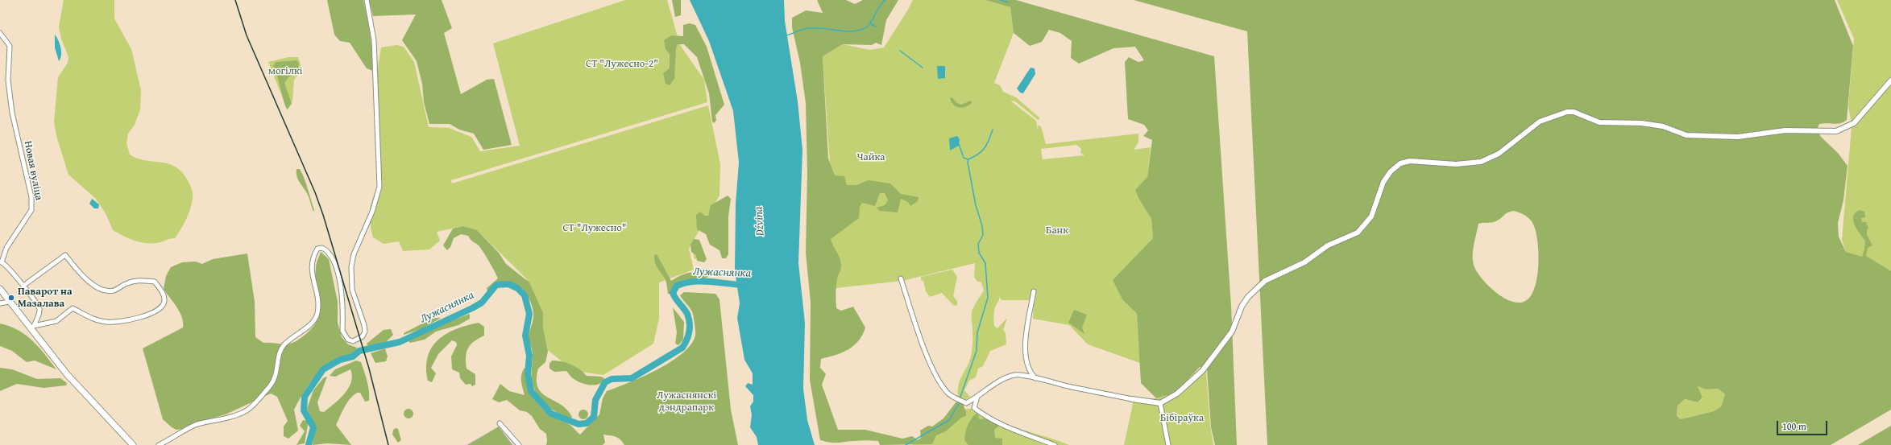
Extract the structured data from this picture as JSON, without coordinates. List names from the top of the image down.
{
  "streets": {
    "street": ["Новая вуліца"]
  },
  "water": ["Dźvina", "Лужаснянка"],
  "parks": [
    "СТ \"Лужесно-2\"",
    "могілкі",
    "Чайка",
    "СТ \"Лужесно\"",
    "Банк",
    "Лужаснянскі дэндрапарк",
    "Бібіраўка"
  ],
  "places": ["Паварот на Мазалава"],
  "scale_bar": "100 m"
}
